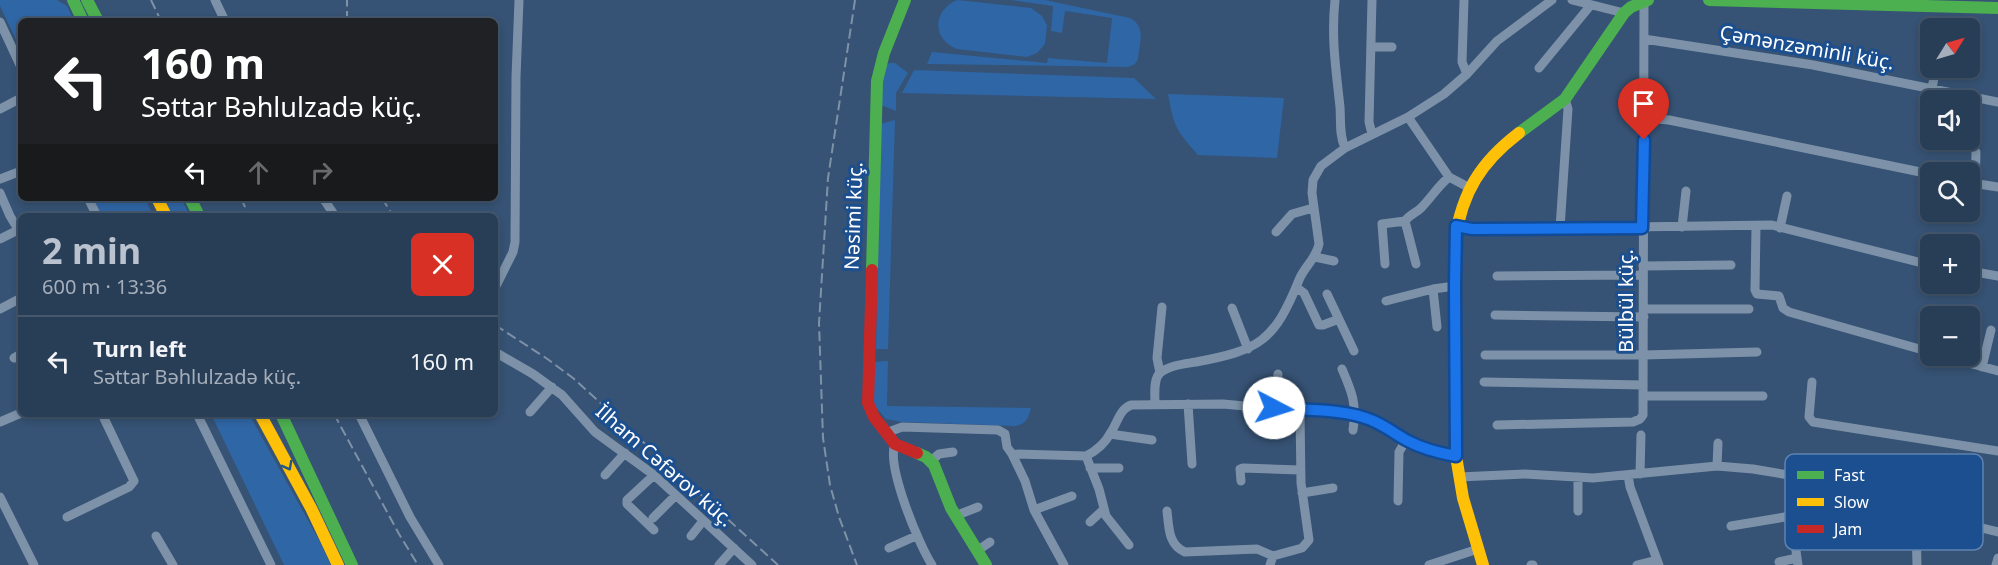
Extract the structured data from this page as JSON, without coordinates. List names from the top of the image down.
{
  "streets": {
    "main road": ["Nəsimi küç."],
    "street": ["Çəmənzəminli küç.", "Bülbül küç.", "İlham Cəfərov küç."]
  },
  "crossings": [
    ["Çəmənzəminli küç.", "Bülbül küç."]
  ],
  "legend": ["Fast", "Slow", "Jam"],
  "north": "top right",
  "page": {
    "map_buttons": ["+", "−"],
    "turn": ["160 m", "Səttar Bəhlulzadə küç."],
    "heading": ["2 min", "600 m · 13:36"],
    "list": [
      {
        "name": "Turn left",
        "note": "Səttar Bəhlulzadə küç.",
        "value": "160 m"
      }
    ]
  }
}
